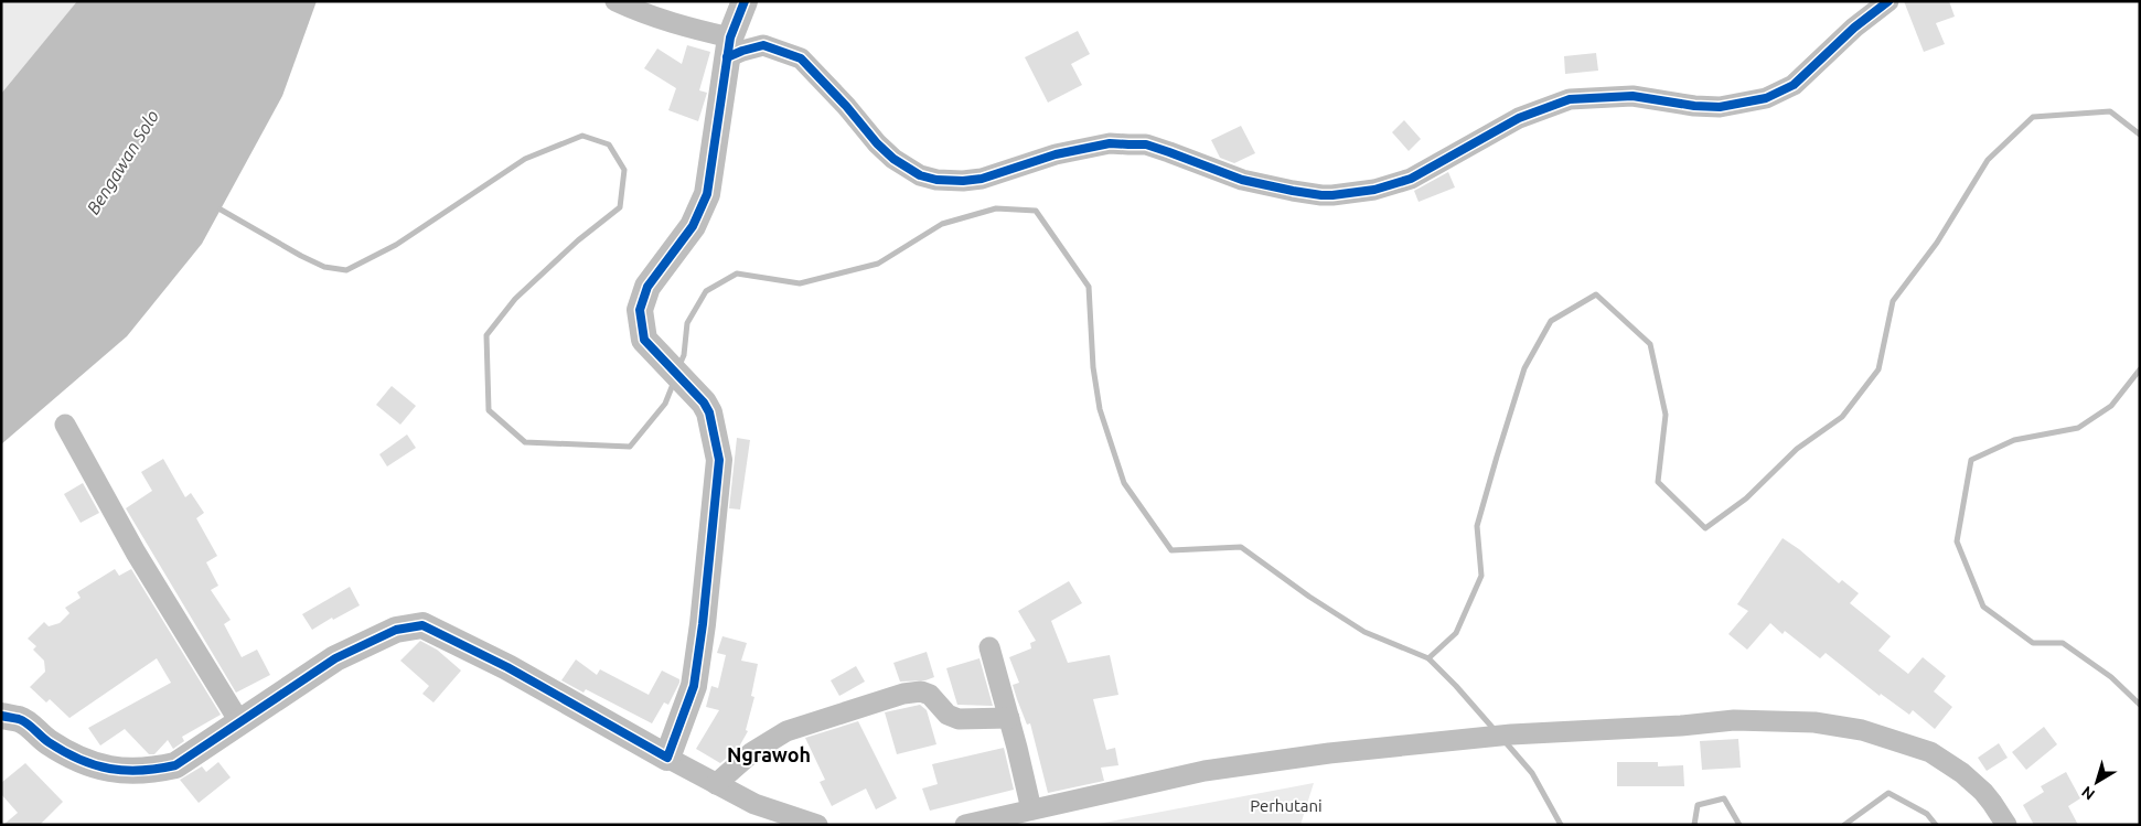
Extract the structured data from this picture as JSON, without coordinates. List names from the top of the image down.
{
  "districts": ["Ngrawoh"],
  "water": ["Bengawan Solo"],
  "parks": ["Perhutani"],
  "north": "bottom left"
}
